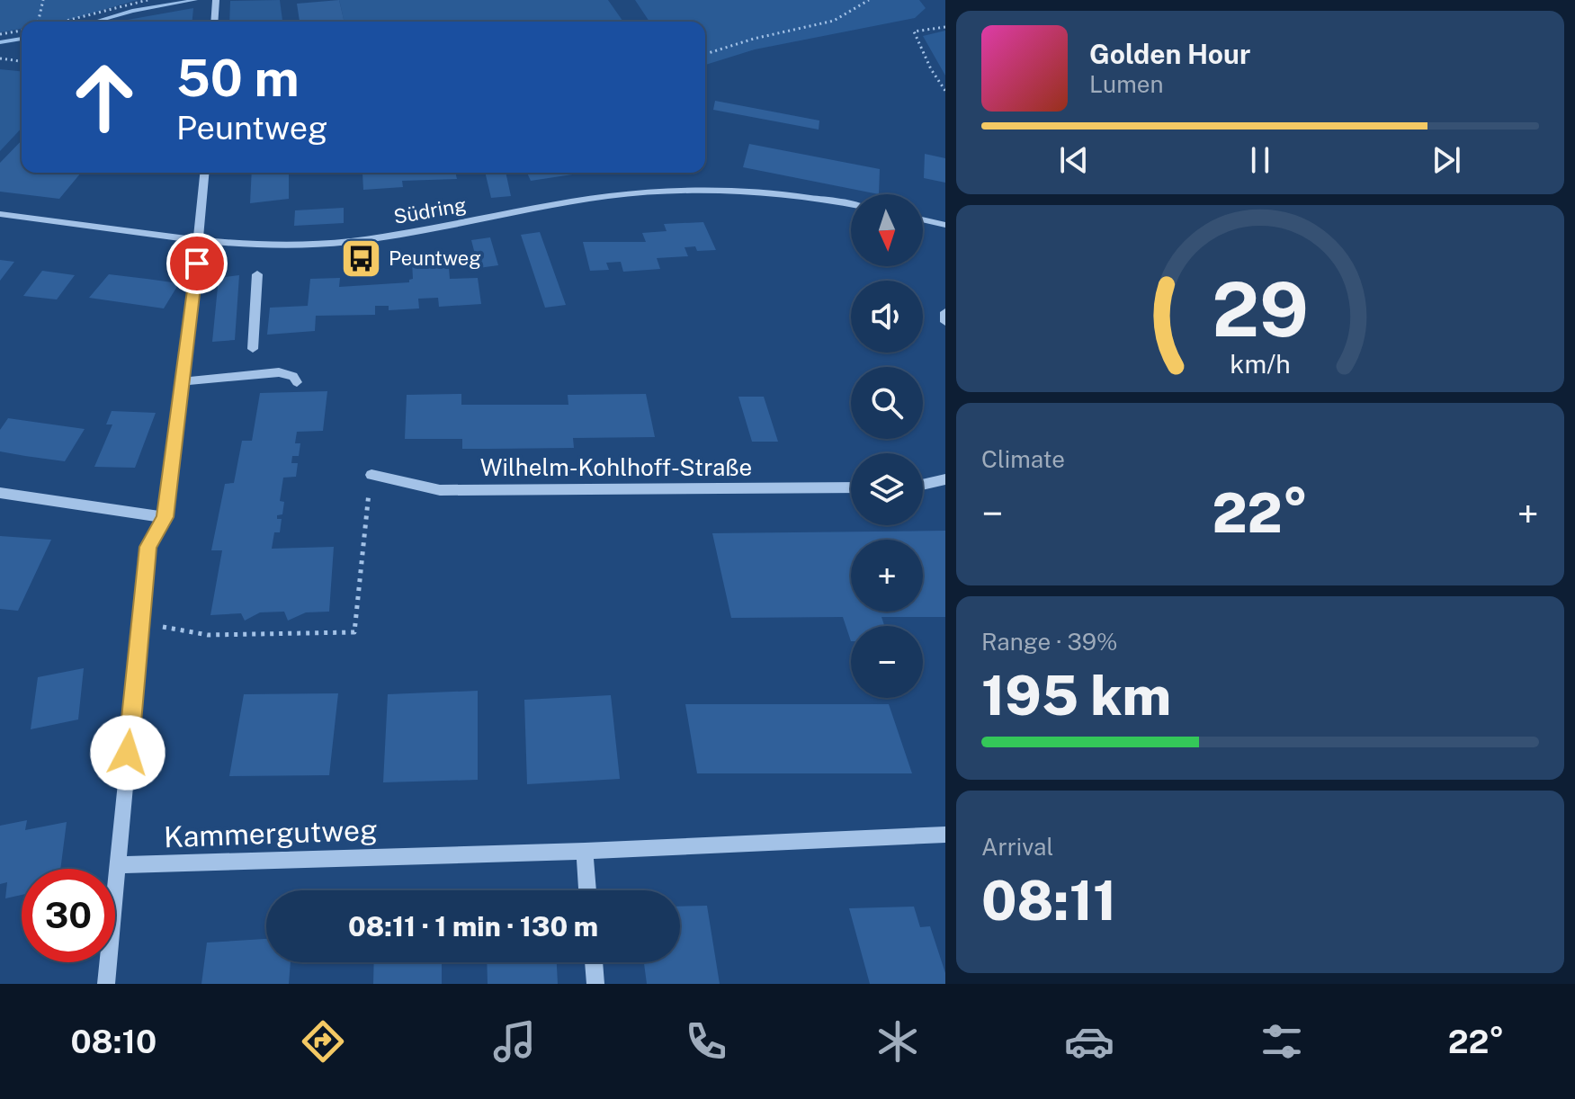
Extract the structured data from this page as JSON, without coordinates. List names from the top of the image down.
{
  "streets": {
    "street": ["Südring", "Wilhelm-Kohlhoff-Straße", "Kammergutweg"]
  },
  "places": {
    "bus stop": ["Peuntweg"]
  },
  "north": "bottom",
  "page": {
    "turn": ["50 m", "Peuntweg"],
    "song": ["Golden Hour", "Lumen"],
    "map_buttons": ["+", "−"],
    "tile": [
      "Climate",
      ["Range · 39%", "195 km"],
      ["Arrival", "08:11"]
    ],
    "heat": ["−", "22°", "+"],
    "limit": "30",
    "trip": "08:11 · 1 min · 130 m",
    "tabs": ["08:10", "22°"],
    "gauge": ["29", "km/h"]
  }
}
